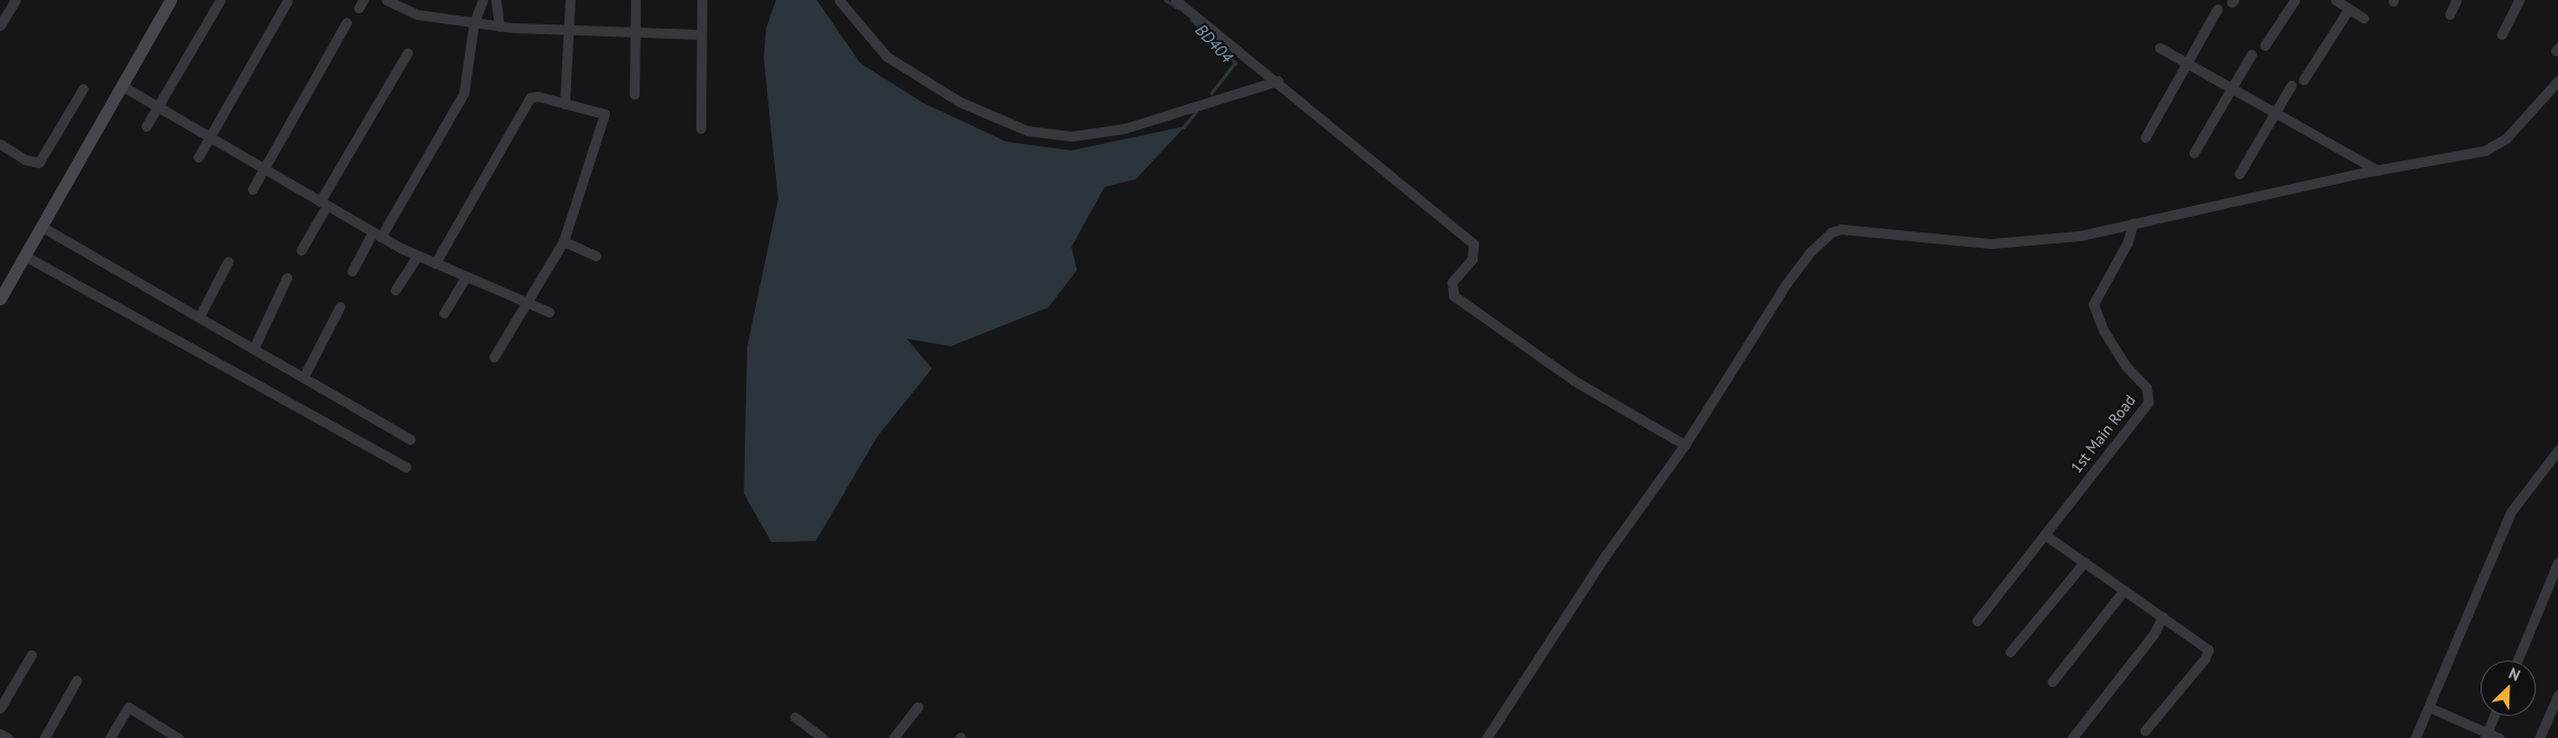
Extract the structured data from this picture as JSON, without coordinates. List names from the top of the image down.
{
  "streets": {
    "street": ["1st Main Road"]
  },
  "water": ["BD404"],
  "north": "top right"
}
